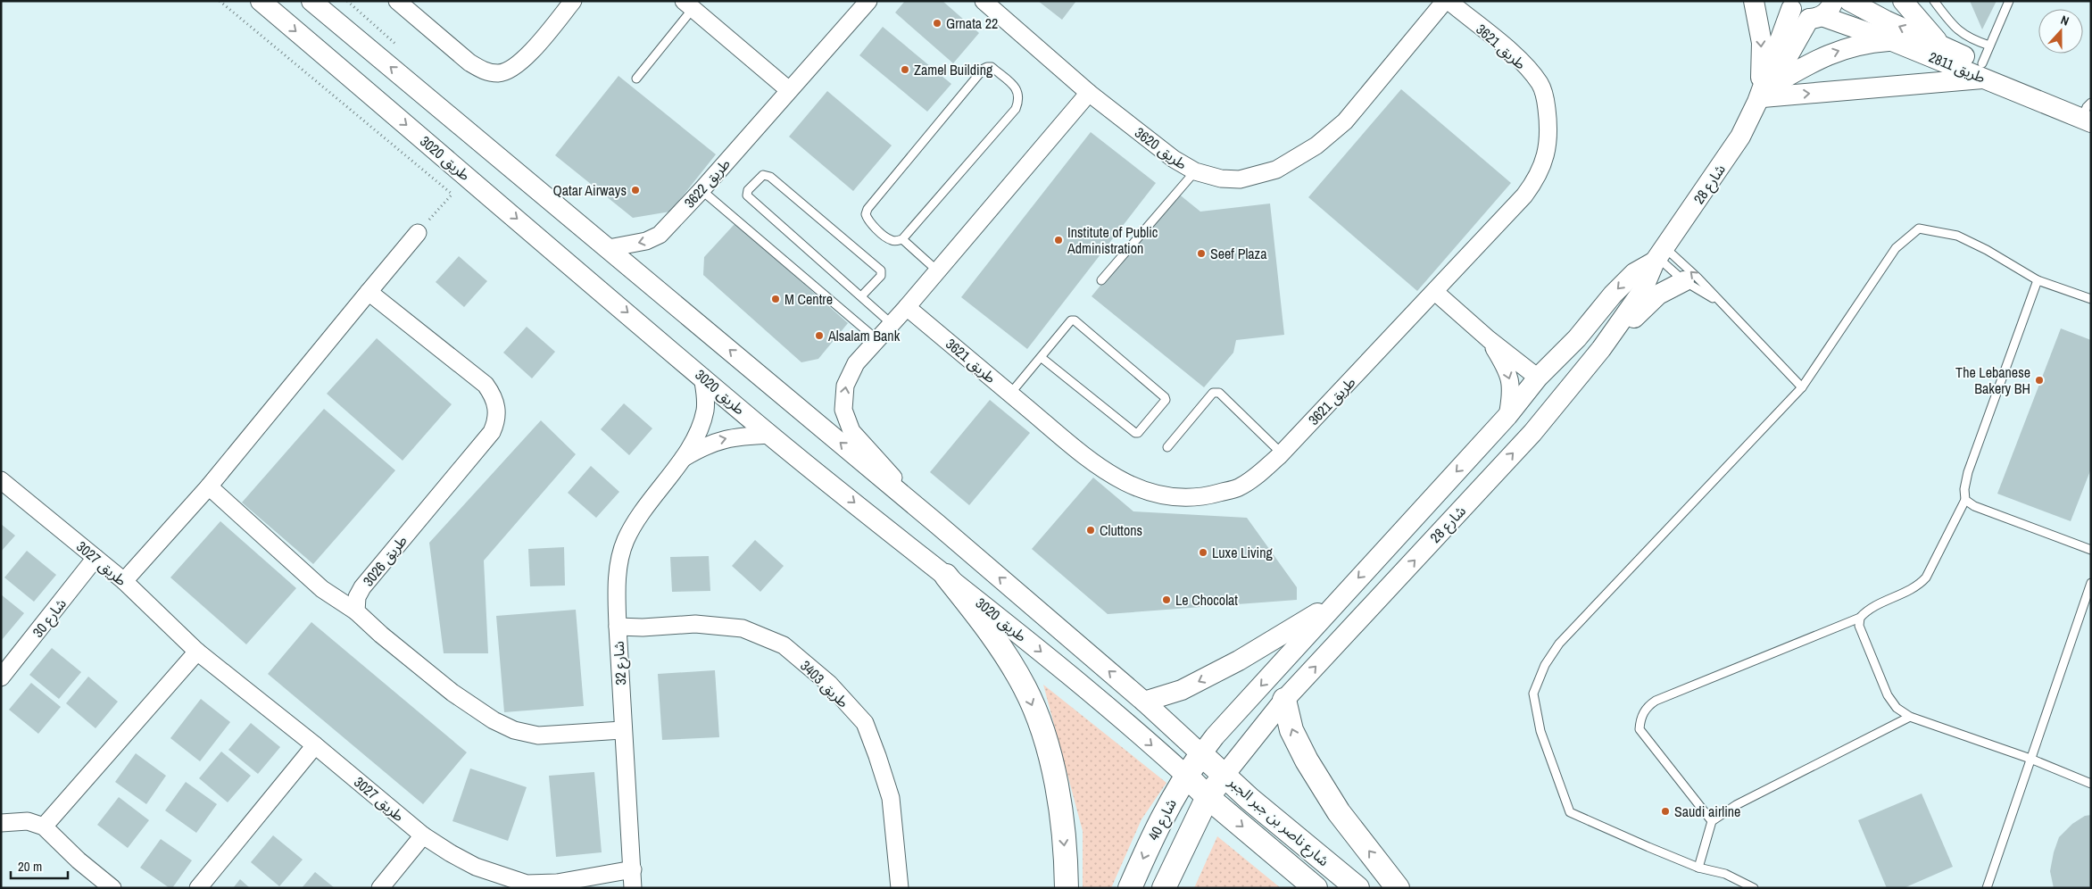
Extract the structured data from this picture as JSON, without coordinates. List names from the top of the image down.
{
  "streets": {
    "main road": ["شارع 40", "شارع ناصر بن جبر الجبر"],
    "street": [
      "طريق 3621",
      "طريق 2811",
      "طريق 3620",
      "طريق 3020",
      "طريق 3622",
      "شارع 28",
      "طريق 3026",
      "طريق 3027",
      "شارع 30",
      "شارع 32",
      "طريق 3403"
    ]
  },
  "crossings": [
    ["طريق 2811", "شارع 28"],
    ["طريق 3020", "طريق 3622"],
    ["طريق 3020", "شارع 28"],
    ["طريق 3020", "شارع 40"],
    ["طريق 3020", "شارع ناصر بن جبر الجبر"],
    ["شارع 28", "شارع 40"],
    ["شارع 28", "شارع ناصر بن جبر الجبر"],
    ["طريق 3027", "شارع 30"],
    ["طريق 3027", "شارع 32"],
    ["شارع 32", "طريق 3403"],
    ["شارع 40", "شارع ناصر بن جبر الجبر"]
  ],
  "places": [
    "Grnata 22",
    "Zamel Building",
    "Qatar Airways",
    "Institute of Public Administration",
    "Seef Plaza",
    "M Centre",
    "Alsalam Bank",
    "The Lebanese Bakery BH",
    "Cluttons",
    "Luxe Living",
    "Le Chocolat",
    "Saudi airline"
  ],
  "scale_bar": "20 m",
  "north": "top"
}
